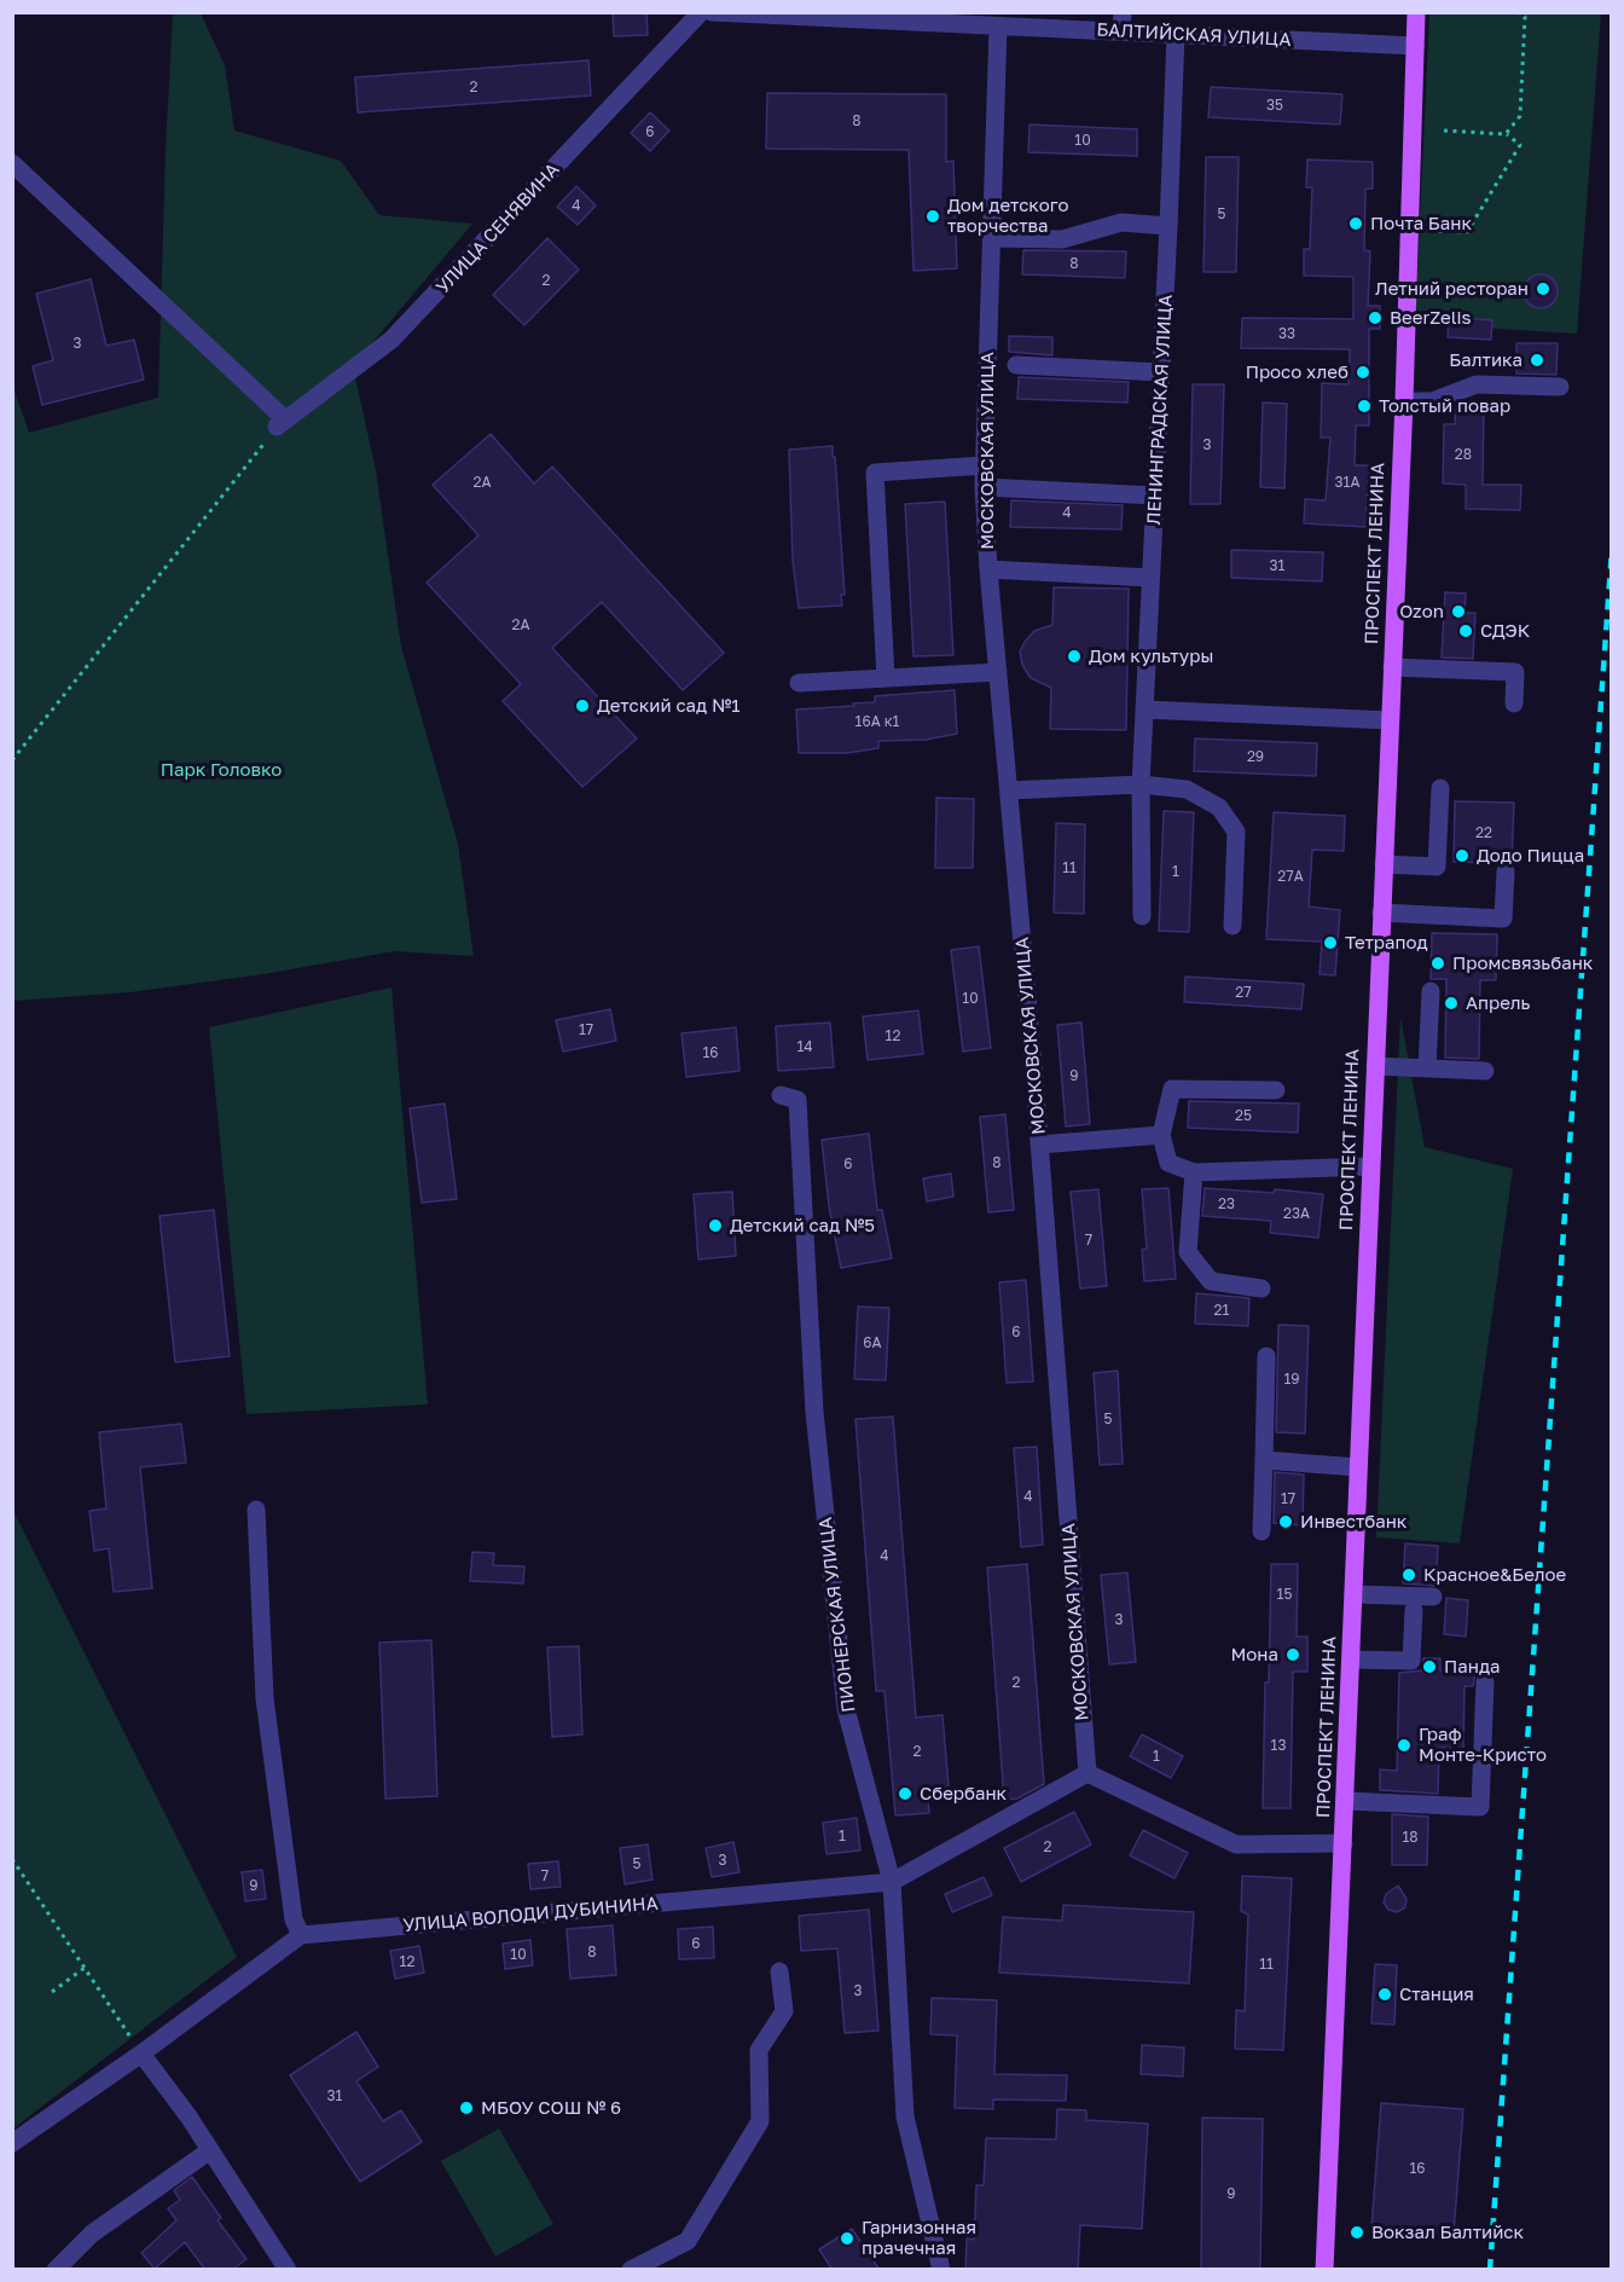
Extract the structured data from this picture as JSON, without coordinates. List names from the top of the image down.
{
  "streets": {
    "main road": ["ПРОСПЕКТ ЛЕНИНА"],
    "street": [
      "БАЛТИЙСКАЯ УЛИЦА",
      "УЛИЦА СЕНЯВИНА",
      "ЛЕНИНГРАДСКАЯ УЛИЦА",
      "МОСКОВСКАЯ УЛИЦА",
      "ПИОНЕРСКАЯ УЛИЦА",
      "УЛИЦА ВОЛОДИ ДУБИНИНА"
    ]
  },
  "crossings": [
    ["БАЛТИЙСКАЯ УЛИЦА", "ЛЕНИНГРАДСКАЯ УЛИЦА"],
    ["БАЛТИЙСКАЯ УЛИЦА", "МОСКОВСКАЯ УЛИЦА"],
    ["БАЛТИЙСКАЯ УЛИЦА", "ПРОСПЕКТ ЛЕНИНА"],
    ["МОСКОВСКАЯ УЛИЦА", "УЛИЦА ВОЛОДИ ДУБИНИНА"],
    ["ПИОНЕРСКАЯ УЛИЦА", "УЛИЦА ВОЛОДИ ДУБИНИНА"]
  ],
  "parks": ["Парк Головко"],
  "places": [
    "Дом детского творчества",
    "Почта Банк",
    "Летний ресторан",
    "BeerZelis",
    "Балтика",
    "Просо хлеб",
    "Толстый повар",
    "Ozon",
    "СДЭК",
    "Дом культуры",
    "Детский сад №1",
    "Додо Пицца",
    "Тетрапод",
    "Промсвязьбанк",
    "Апрель",
    "Детский сад №5",
    "Инвестбанк",
    "Красное&Белое",
    "Мона",
    "Панда",
    "Граф Монте-Кристо",
    "Сбербанк",
    "Станция",
    "МБОУ СОШ № 6",
    "Вокзал Балтийск",
    "Гарнизонная прачечная"
  ],
  "house_numbers": [
    "2",
    "35",
    "8",
    "6",
    "10",
    "4",
    "5",
    "8",
    "2",
    "33",
    "3",
    "3",
    "28",
    "2А",
    "31А",
    "4",
    "31",
    "2А",
    "16А к1",
    "29",
    "22",
    "11",
    "1",
    "27А",
    "27",
    "10",
    "17",
    "12",
    "14",
    "16",
    "9",
    "25",
    "8",
    "6",
    "23",
    "23А",
    "7",
    "21",
    "6",
    "6А",
    "19",
    "5",
    "4",
    "17",
    "4",
    "15",
    "3",
    "2",
    "13",
    "2",
    "1",
    "1",
    "18",
    "2",
    "3",
    "5",
    "7",
    "9",
    "6",
    "8",
    "10",
    "12",
    "11",
    "3",
    "31",
    "16",
    "9"
  ]
}
